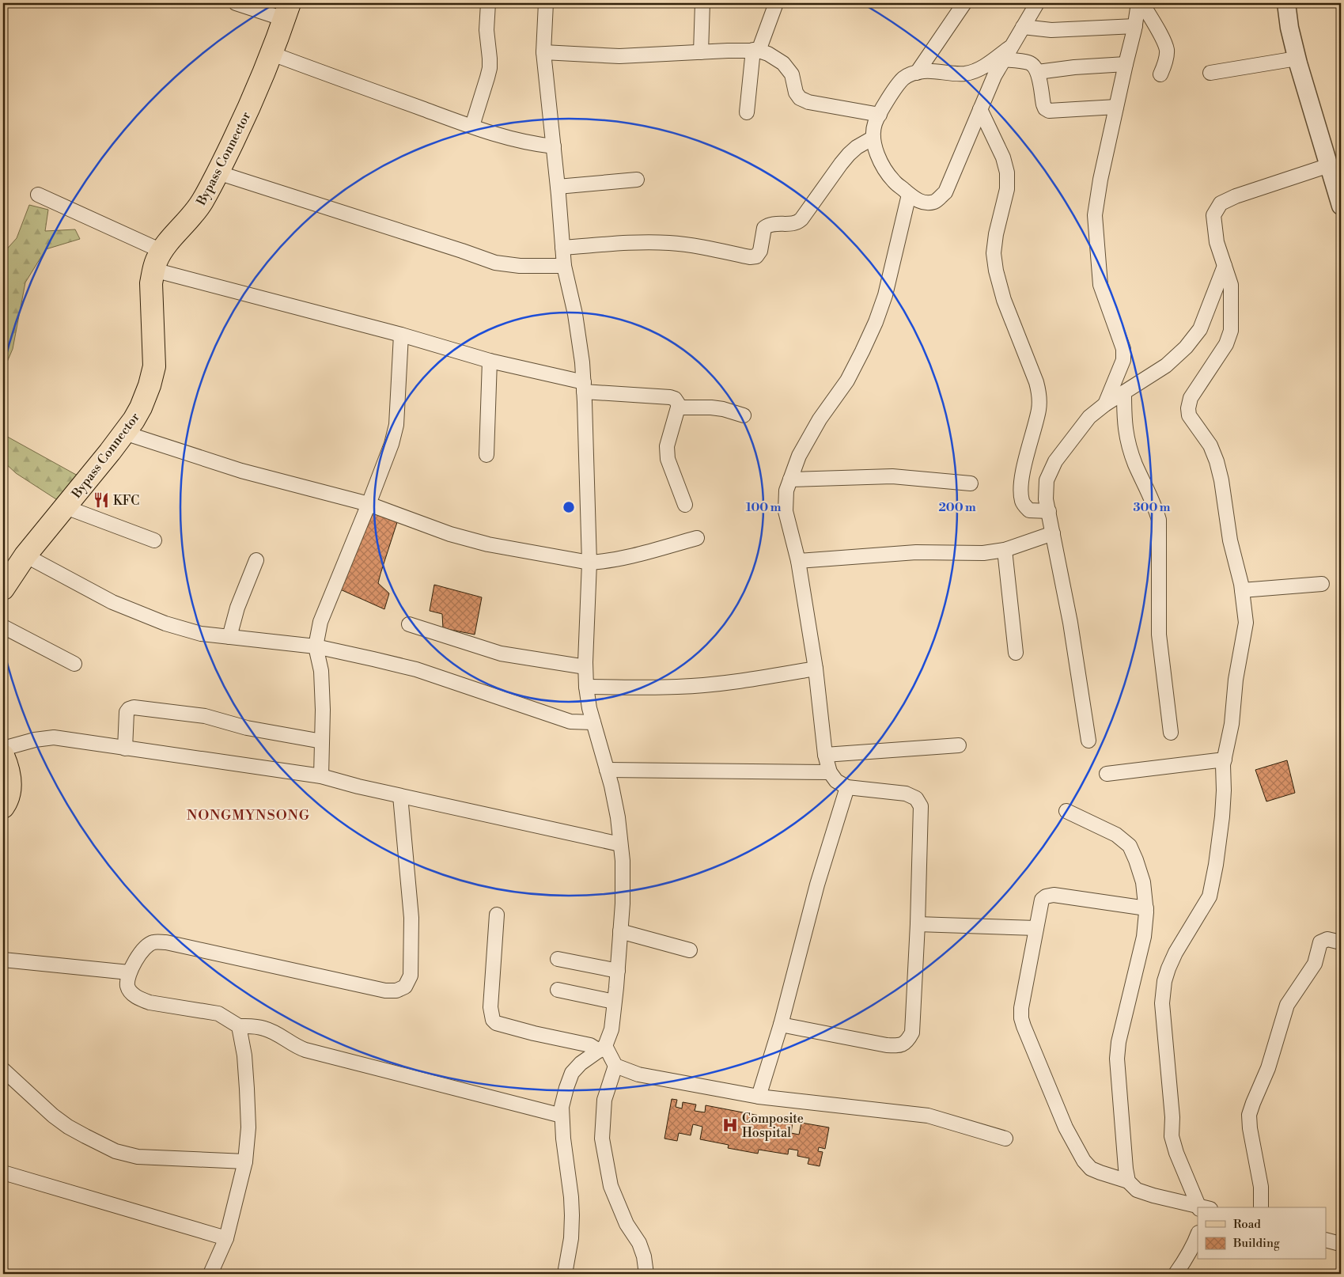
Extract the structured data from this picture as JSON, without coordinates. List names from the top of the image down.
{
  "streets": {
    "main road": ["Bypass Connector"]
  },
  "districts": ["NONGMYNSONG"],
  "places": {
    "restaurant": ["KFC"],
    "hospital": ["Composite Hospital"]
  },
  "legend": ["Road", "Building"],
  "rings": ["100 m", "200 m", "300 m"]
}
